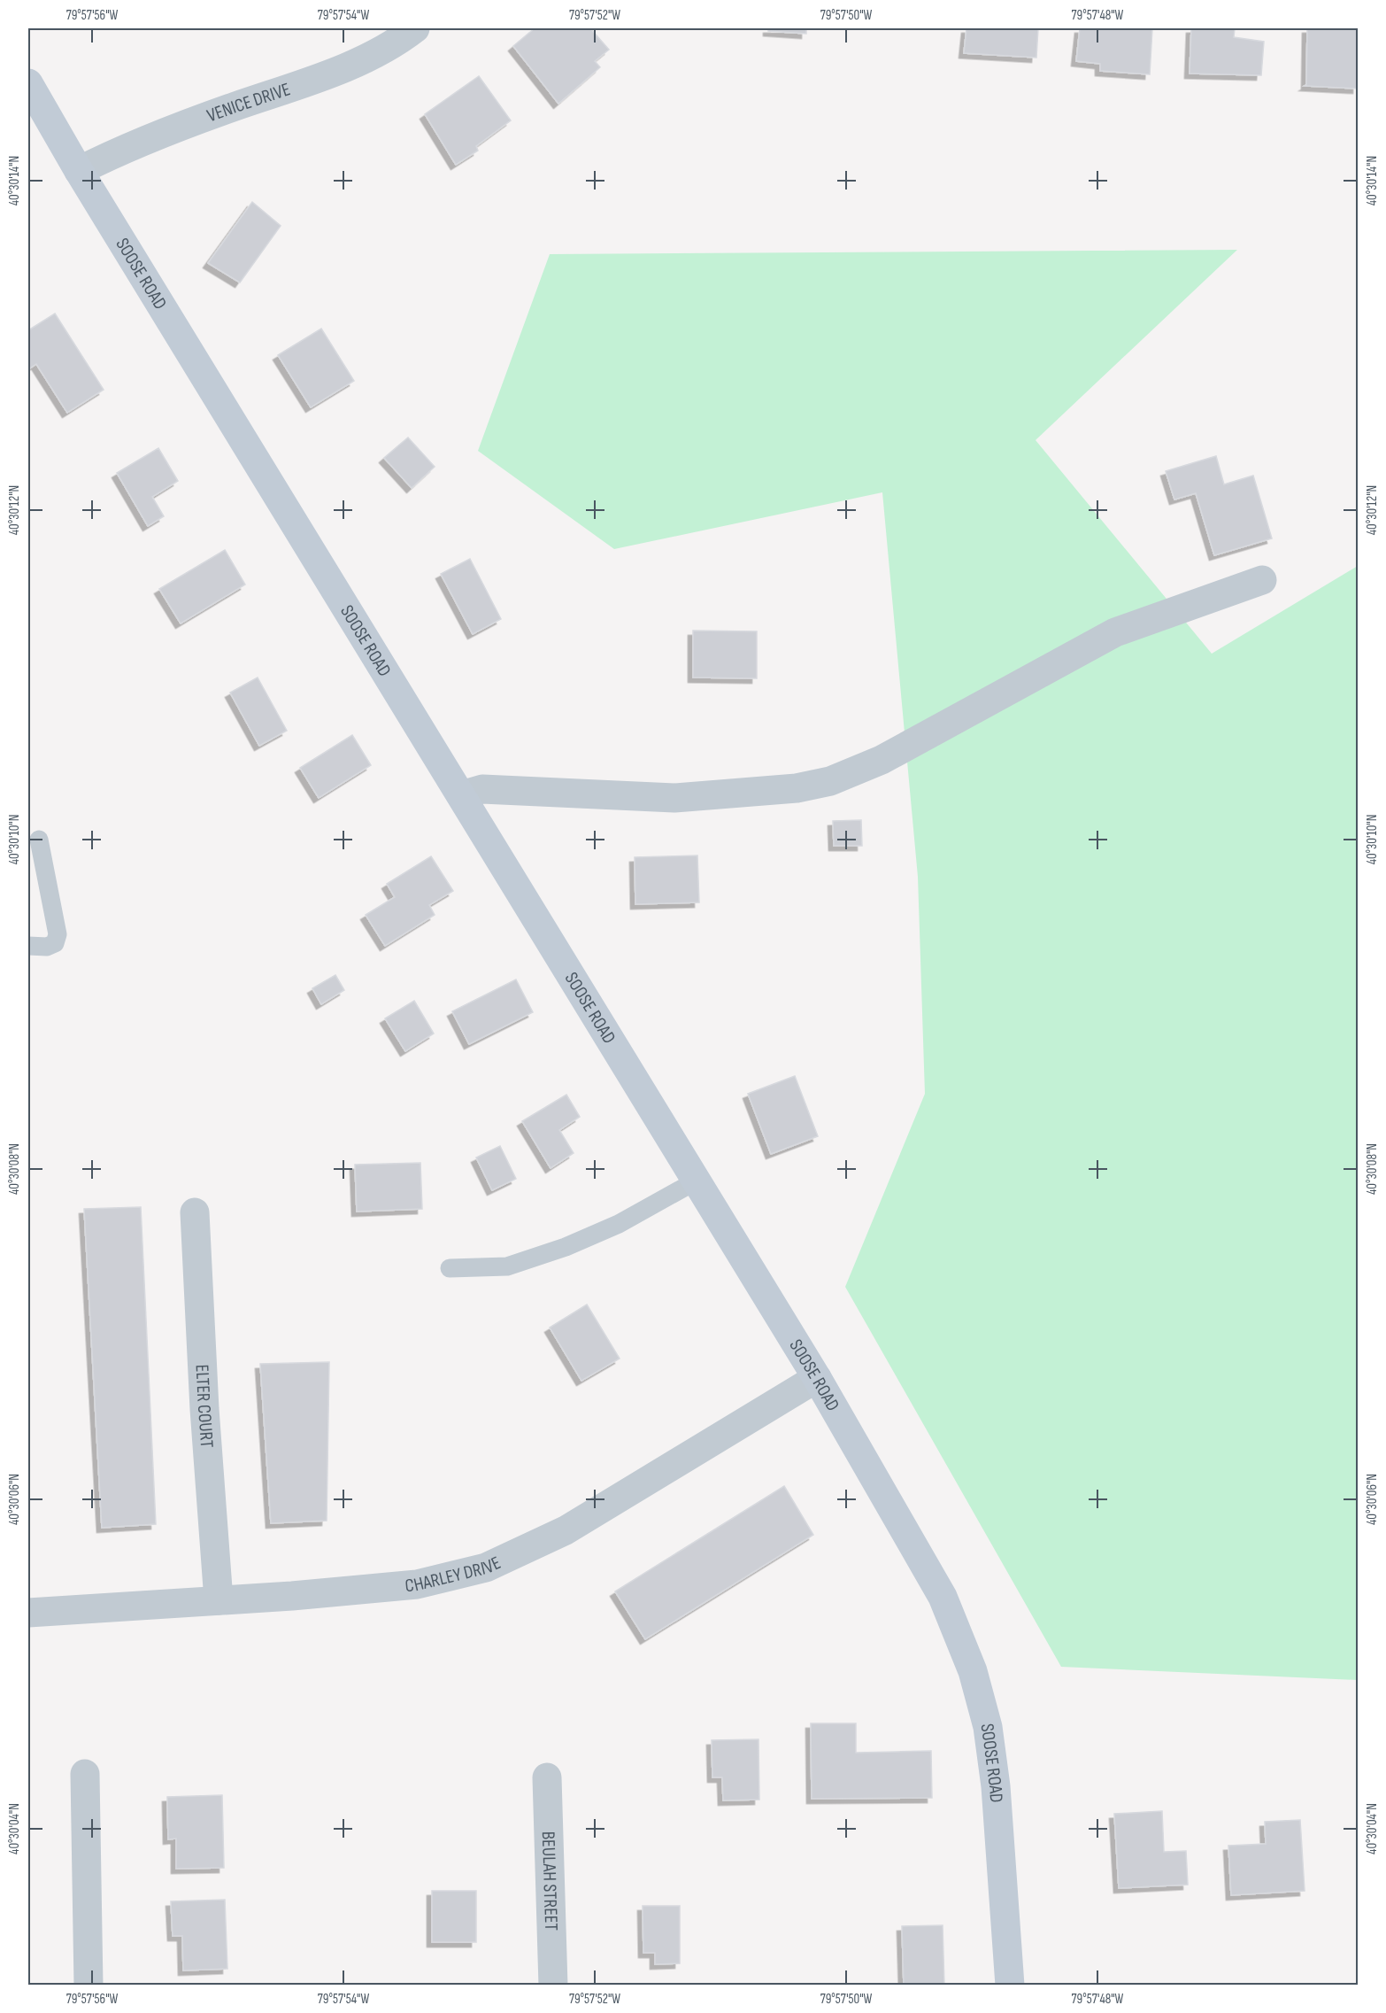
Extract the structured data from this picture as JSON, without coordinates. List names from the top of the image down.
{
  "streets": {
    "street": [
      "VENICE DRIVE",
      "SOOSE ROAD",
      "ELTER COURT",
      "CHARLEY DRIVE",
      "BEULAH STREET"
    ]
  },
  "crossings": [
    ["VENICE DRIVE", "SOOSE ROAD"],
    ["SOOSE ROAD", "CHARLEY DRIVE"],
    ["ELTER COURT", "CHARLEY DRIVE"]
  ],
  "coordinates": [
    "79°57'56\"W",
    "79°57'54\"W",
    "79°57'52\"W",
    "79°57'50\"W",
    "79°57'48\"W",
    "40°30'14\"N",
    "40°30'12\"N",
    "40°30'10\"N",
    "40°30'08\"N",
    "40°30'06\"N",
    "40°30'04\"N"
  ]
}
